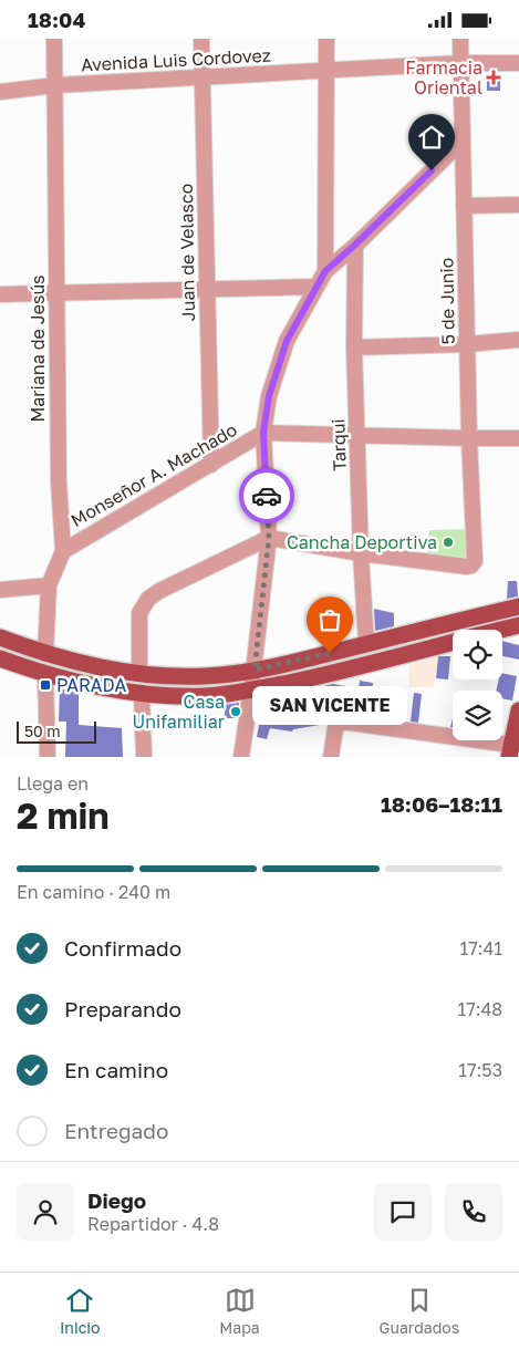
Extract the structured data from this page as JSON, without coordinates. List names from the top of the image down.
{
  "streets": {
    "street": [
      "Avenida Luis Cordovez",
      "Juan de Velasco",
      "5 de Junio",
      "Mariana de Jesús",
      "Tarqui",
      "Monseñor A. Machado"
    ]
  },
  "crossings": [
    ["Avenida Luis Cordovez", "Juan de Velasco"],
    ["Avenida Luis Cordovez", "5 de Junio"],
    ["Avenida Luis Cordovez", "Mariana de Jesús"],
    ["Juan de Velasco", "Monseñor A. Machado"],
    ["5 de Junio", "Tarqui"],
    ["Mariana de Jesús", "Monseñor A. Machado"]
  ],
  "places": {
    "health": ["Farmacia Oriental"],
    "other": ["Cancha Deportiva", "SAN VICENTE", "Casa Unifamiliar"],
    "transit": ["PARADA"]
  },
  "scale_bar": "50 m",
  "page": {
    "status": "18:04",
    "bubble": "SAN VICENTE",
    "scale": "50 m",
    "heading": ["2 min", "Llega en", "18:06–18:11"],
    "panel": ["Diego", "Repartidor · 4.8"],
    "bar": "En camino · 240 m",
    "list": [
      ["Confirmado", "17:41"],
      ["Preparando", "17:48"],
      ["En camino", "17:53"],
      "Entregado"
    ],
    "tabs": ["Inicio", "Mapa", "Guardados"]
  }
}
